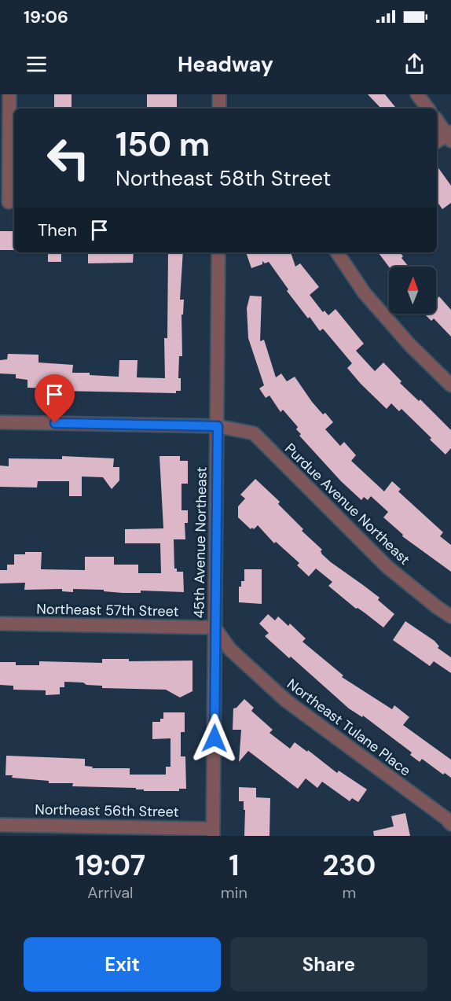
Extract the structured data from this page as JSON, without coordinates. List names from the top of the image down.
{
  "streets": {
    "street": [
      "Purdue Avenue Northeast",
      "45th Avenue Northeast",
      "Northeast 57th Street",
      "Northeast Tulane Place",
      "Northeast 56th Street"
    ]
  },
  "crossings": [
    ["Purdue Avenue Northeast", "45th Avenue Northeast"],
    ["45th Avenue Northeast", "Northeast 57th Street"],
    ["45th Avenue Northeast", "Northeast Tulane Place"],
    ["45th Avenue Northeast", "Northeast 56th Street"],
    ["Northeast 57th Street", "Northeast Tulane Place"]
  ],
  "north": "top",
  "page": {
    "status": "19:06",
    "header": "Headway",
    "turn": ["150 m", "Northeast 58th Street"],
    "then": "Then",
    "eta": [
      "19:07",
      "Arrival",
      "1",
      "min",
      "230",
      "m"
    ],
    "buttons": ["Exit", "Share"]
  }
}
